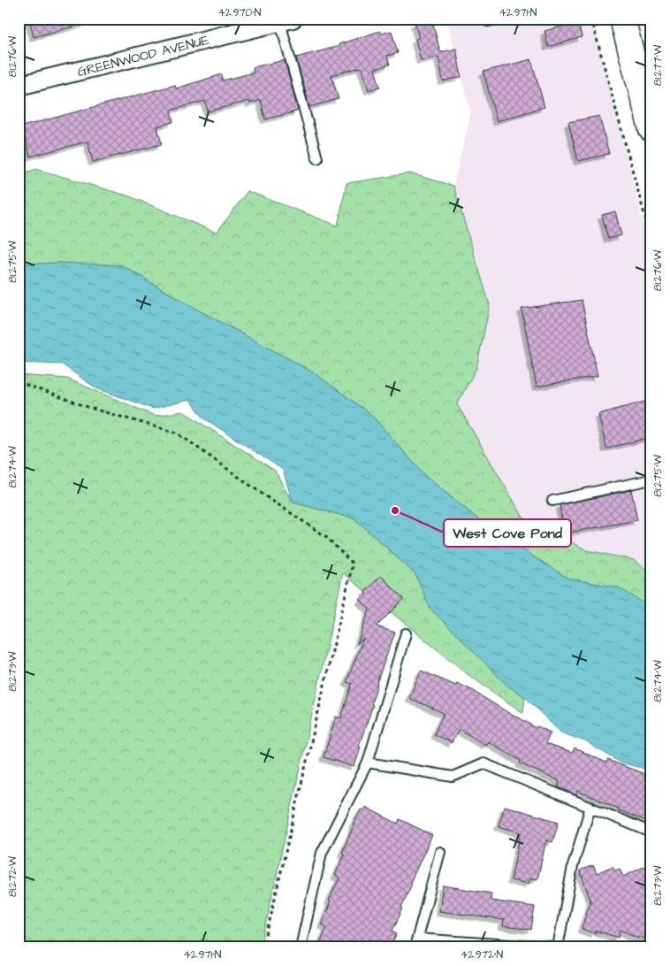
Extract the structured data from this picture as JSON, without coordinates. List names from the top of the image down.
{
  "streets": {
    "street": ["GREENWOOD AVENUE"]
  },
  "places": ["West Cove Pond"],
  "coordinates": [
    "42.970°N",
    "42.971°N",
    "81.276°W",
    "81.277°W",
    "81.275°W",
    "81.274°W",
    "81.273°W",
    "81.272°W",
    "42.972°N"
  ]
}
